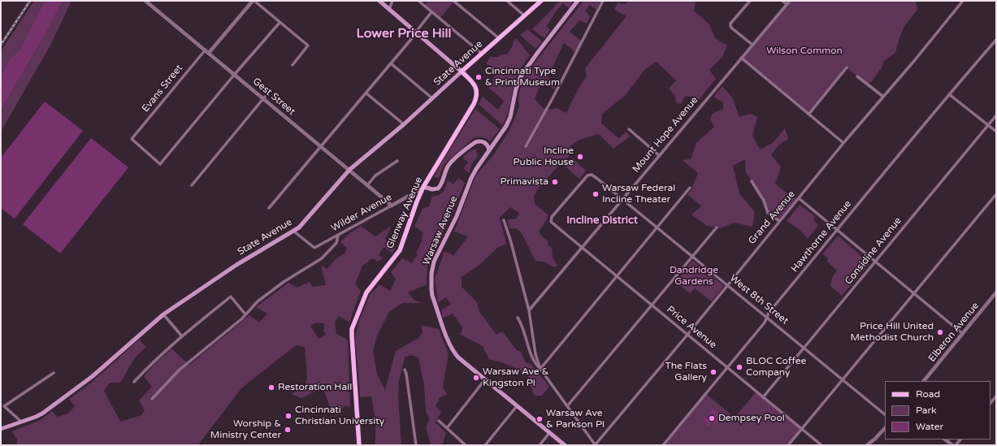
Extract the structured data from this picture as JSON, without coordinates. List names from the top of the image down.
{
  "streets": {
    "main road": ["State Avenue", "Glenway Avenue", "Warsaw Avenue"],
    "street": [
      "Evans Street",
      "Gest Street",
      "Mount Hope Avenue",
      "Wilder Avenue",
      "Grand Avenue",
      "Hawthorne Avenue",
      "Considine Avenue",
      "West 8th Street",
      "Price Avenue",
      "Elberon Avenue"
    ]
  },
  "crossings": [
    ["State Avenue", "Gest Street"],
    ["State Avenue", "Wilder Avenue"],
    ["State Avenue", "Glenway Avenue"],
    ["Evans Street", "Gest Street"],
    ["Gest Street", "Wilder Avenue"],
    ["Mount Hope Avenue", "West 8th Street"],
    ["Mount Hope Avenue", "Price Avenue"],
    ["Wilder Avenue", "Glenway Avenue"],
    ["Grand Avenue", "West 8th Street"],
    ["Grand Avenue", "Price Avenue"],
    ["Hawthorne Avenue", "West 8th Street"],
    ["Hawthorne Avenue", "Price Avenue"],
    ["Considine Avenue", "West 8th Street"],
    ["Considine Avenue", "Price Avenue"],
    ["West 8th Street", "Price Avenue"]
  ],
  "districts": ["Lower Price Hill", "Incline District"],
  "parks": ["Wilson Common", "Dandridge Gardens"],
  "places": [
    "Cincinnati Type & Print Museum",
    "Incline Public House",
    "Primavista",
    "Warsaw Federal Incline Theater",
    "Price Hill United Methodist Church",
    "BLOC Coffee Company",
    "The Flats Gallery",
    "Warsaw Ave & Kingston Pl",
    "Restoration Hall",
    "Cincinnati Christian University",
    "Dempsey Pool",
    "Warsaw Ave & Parkson Pl",
    "Worship & Ministry Center"
  ],
  "legend": ["Road", "Park", "Water"]
}
